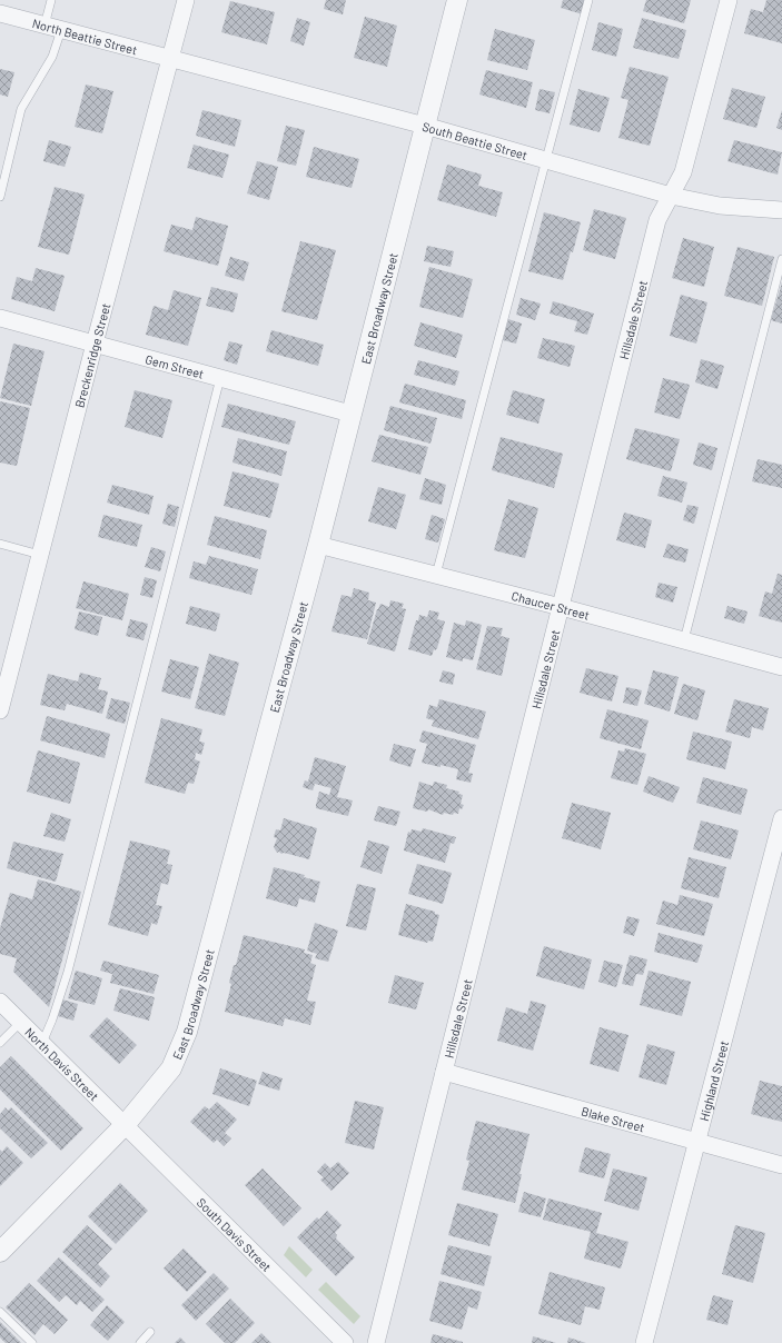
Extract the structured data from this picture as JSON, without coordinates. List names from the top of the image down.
{
  "streets": {
    "street": [
      "North Beattie Street",
      "South Beattie Street",
      "East Broadway Street",
      "Hillsdale Street",
      "Breckenridge Street",
      "Gem Street",
      "Chaucer Street",
      "North Davis Street",
      "Highland Street",
      "Blake Street",
      "South Davis Street"
    ]
  },
  "crossings": [
    ["North Beattie Street", "South Beattie Street"],
    ["North Beattie Street", "Breckenridge Street"],
    ["South Beattie Street", "East Broadway Street"],
    ["South Beattie Street", "Hillsdale Street"],
    ["South Beattie Street", "Breckenridge Street"],
    ["East Broadway Street", "Gem Street"],
    ["East Broadway Street", "Chaucer Street"],
    ["East Broadway Street", "North Davis Street"],
    ["East Broadway Street", "South Davis Street"],
    ["Hillsdale Street", "Chaucer Street"],
    ["Hillsdale Street", "Blake Street"],
    ["Breckenridge Street", "Gem Street"],
    ["North Davis Street", "South Davis Street"],
    ["Highland Street", "Blake Street"]
  ]
}
